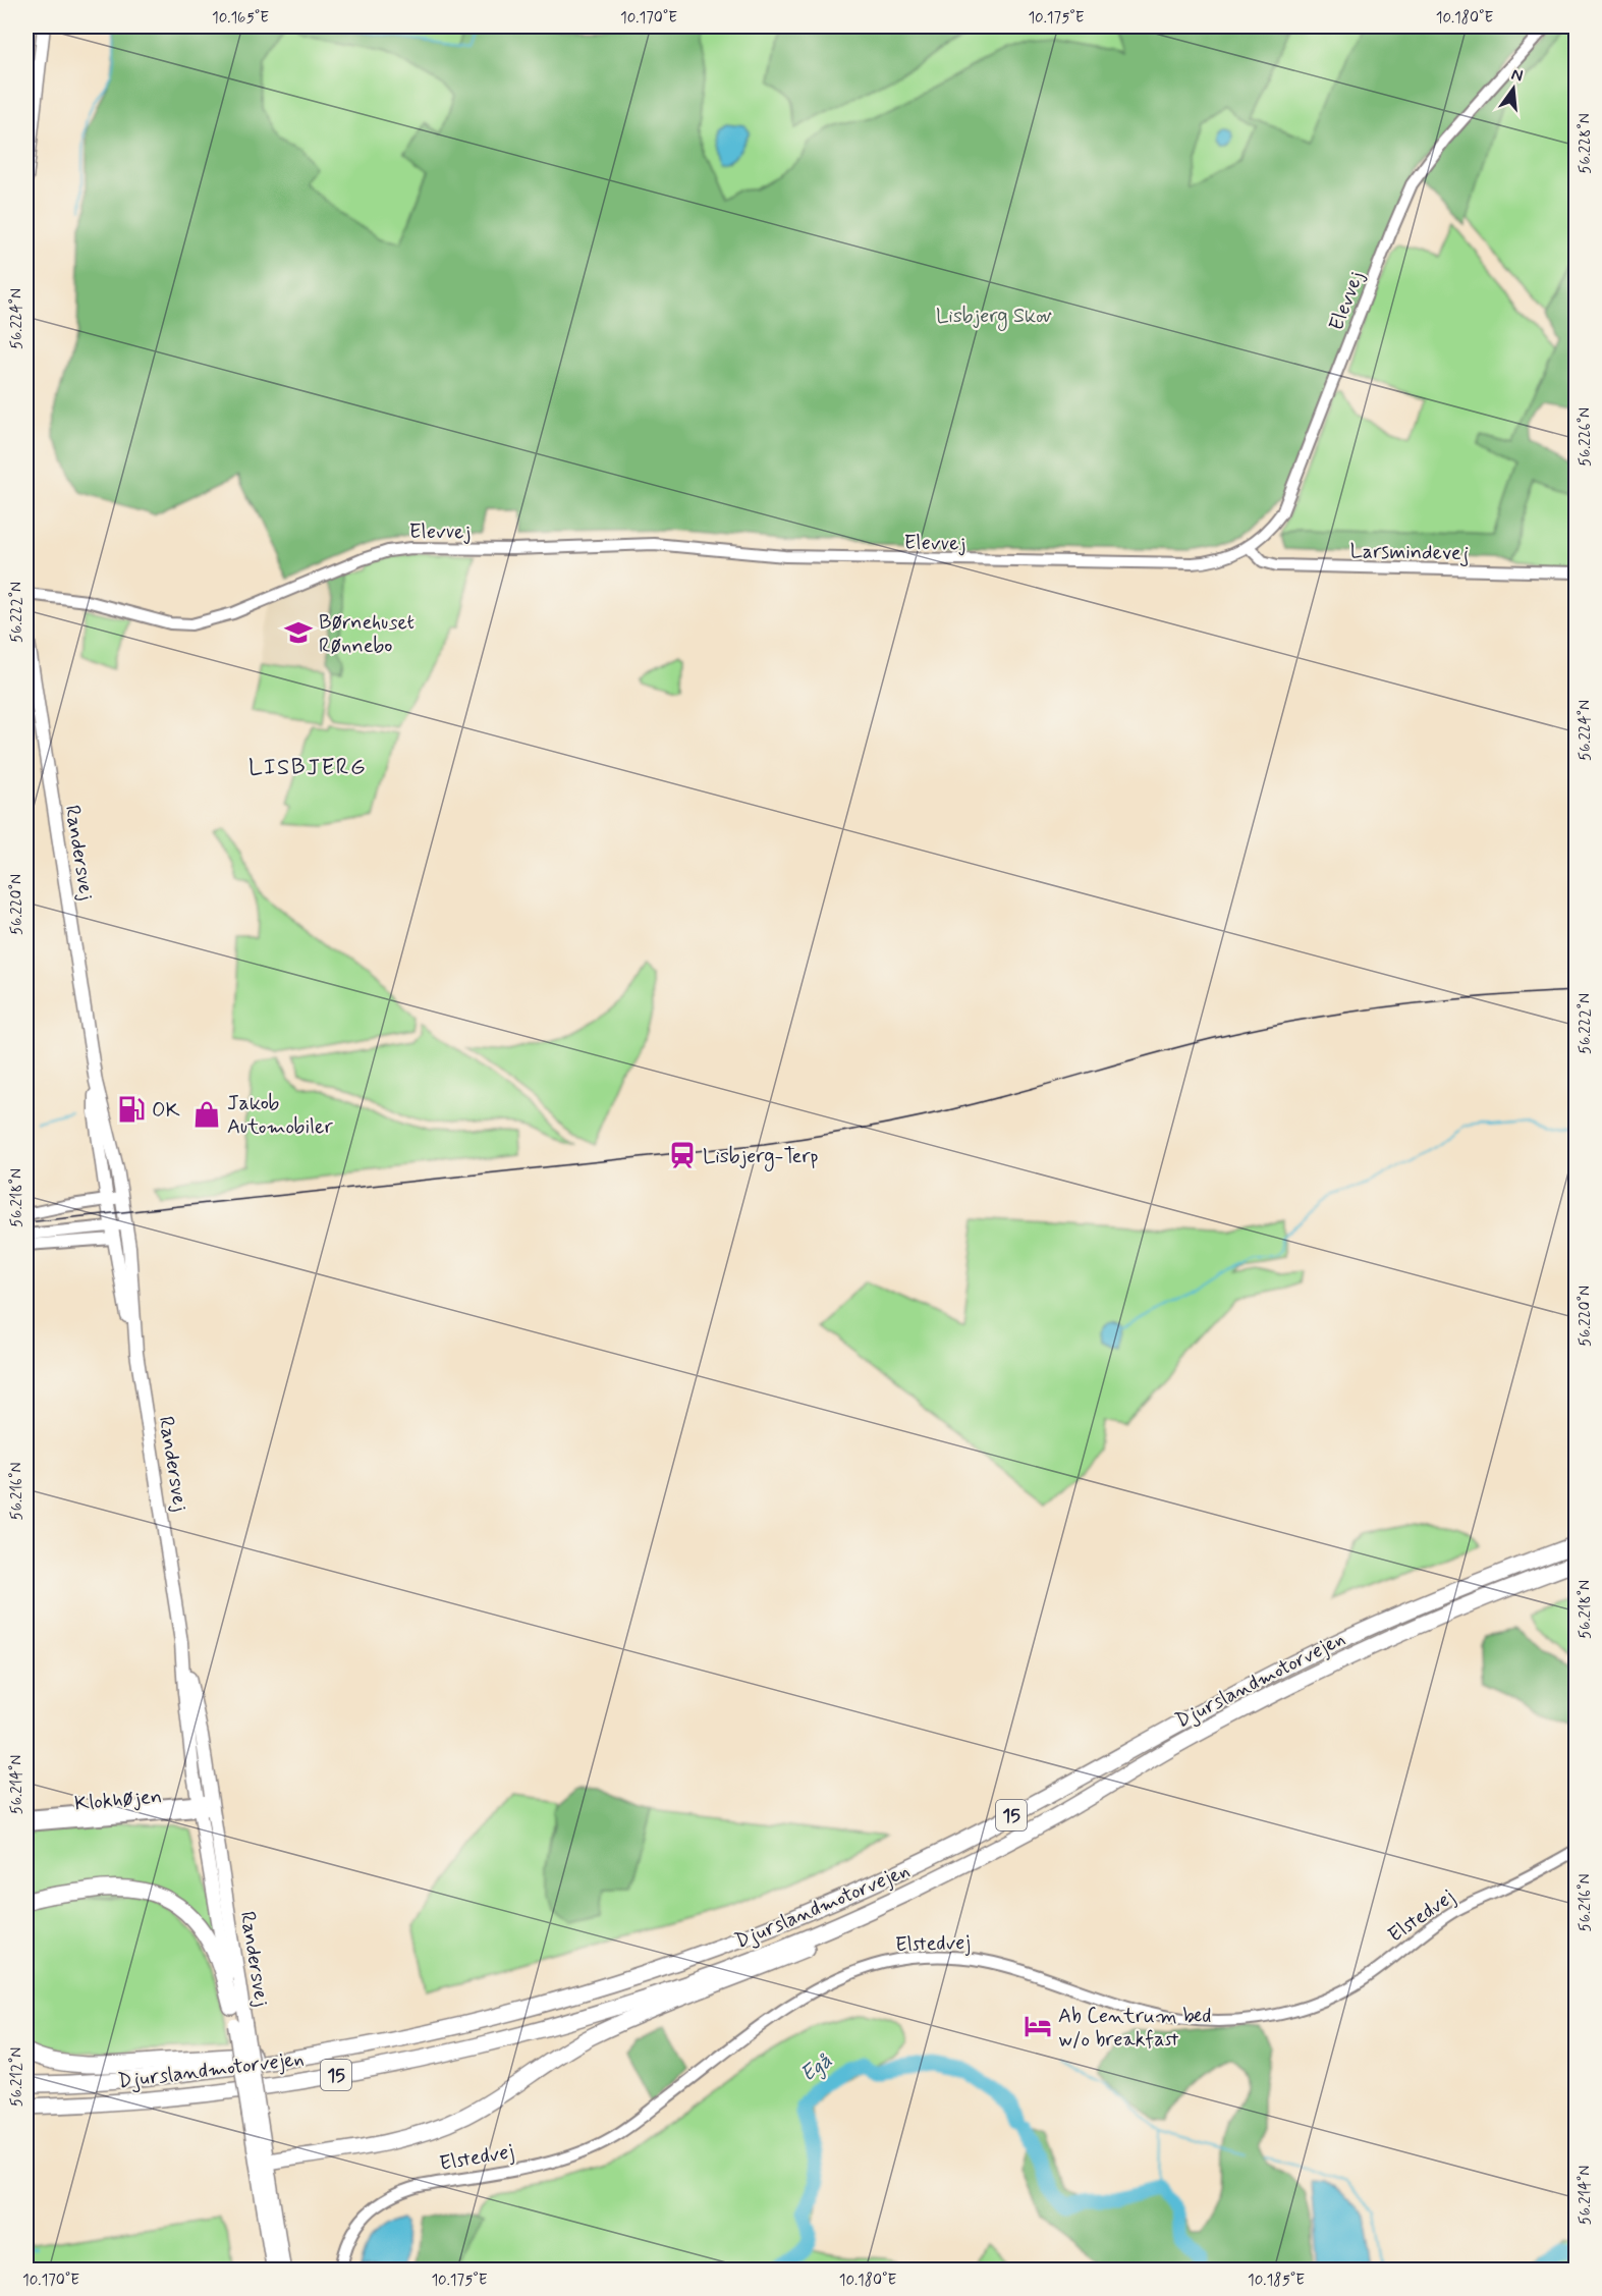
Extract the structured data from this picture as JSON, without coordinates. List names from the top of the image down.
{
  "streets": {
    "highway": ["Djurslandmotorvejen", "15"],
    "main road": ["Randersvej"],
    "street": [
      "Elevvej",
      "Larsmindevej",
      "Klokhøjen",
      "Elstedvej"
    ]
  },
  "crossings": [
    ["Elevvej", "Larsmindevej"],
    ["Randersvej", "Klokhøjen"]
  ],
  "districts": ["LISBJERG"],
  "water": ["Egå"],
  "parks": ["Lisbjerg Skov"],
  "places": {
    "school or university": ["Børnehuset Rønnebo"],
    "fuel station": ["OK"],
    "shop": ["Jakob Automobiler"],
    "station": ["Lisbjerg-Terp"],
    "hotel": ["Ab Centrum bed w/o breakfast"]
  },
  "north": "top",
  "coordinates": [
    "10.165°E",
    "10.170°E",
    "10.175°E",
    "10.180°E",
    "56.228°N",
    "56.224°N",
    "56.226°N",
    "56.222°N",
    "56.220°N",
    "56.218°N",
    "56.216°N",
    "56.214°N",
    "56.212°N",
    "10.185°E"
  ]
}
